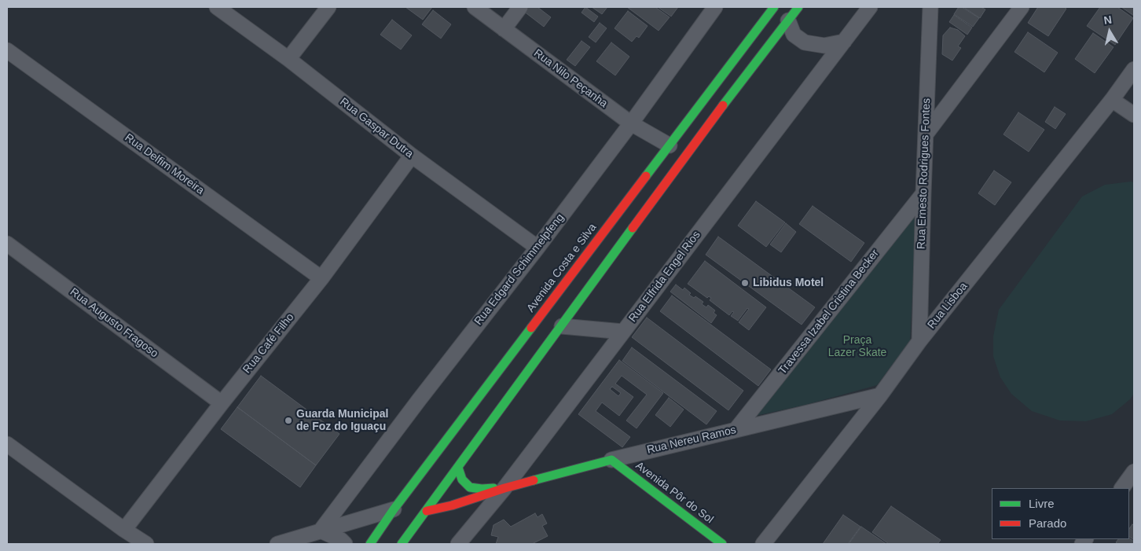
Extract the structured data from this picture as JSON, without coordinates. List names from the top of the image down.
{
  "streets": {
    "main road": ["Avenida Costa e Silva", "Rua Nereu Ramos", "Avenida Pôr do Sol"],
    "street": [
      "Rua Nilo Peçanha",
      "Rua Gaspar Dutra",
      "Rua Delfim Moreira",
      "Rua Ernesto Rodrigues Fontes",
      "Rua Edgard Schimmelpfeng",
      "Rua Elfrida Engel Rios",
      "Rua Lisboa",
      "Travessa Izabel Cristina Becker",
      "Rua Augusto Fragoso",
      "Rua Café Filho"
    ]
  },
  "crossings": [
    ["Rua Nilo Peçanha", "Avenida Costa e Silva"],
    ["Rua Nilo Peçanha", "Rua Edgard Schimmelpfeng"],
    ["Rua Gaspar Dutra", "Rua Edgard Schimmelpfeng"],
    ["Rua Gaspar Dutra", "Rua Café Filho"],
    ["Rua Delfim Moreira", "Rua Café Filho"],
    ["Rua Ernesto Rodrigues Fontes", "Rua Lisboa"],
    ["Rua Ernesto Rodrigues Fontes", "Travessa Izabel Cristina Becker"],
    ["Rua Elfrida Engel Rios", "Rua Nereu Ramos"],
    ["Rua Lisboa", "Rua Nereu Ramos"],
    ["Travessa Izabel Cristina Becker", "Rua Nereu Ramos"],
    ["Rua Augusto Fragoso", "Rua Café Filho"],
    ["Rua Nereu Ramos", "Avenida Pôr do Sol"]
  ],
  "parks": ["Praça Lazer Skate"],
  "places": ["Libidus Motel", "Guarda Municipal de Foz do Iguaçu"],
  "legend": ["Livre", "Parado"],
  "north": "top"
}
